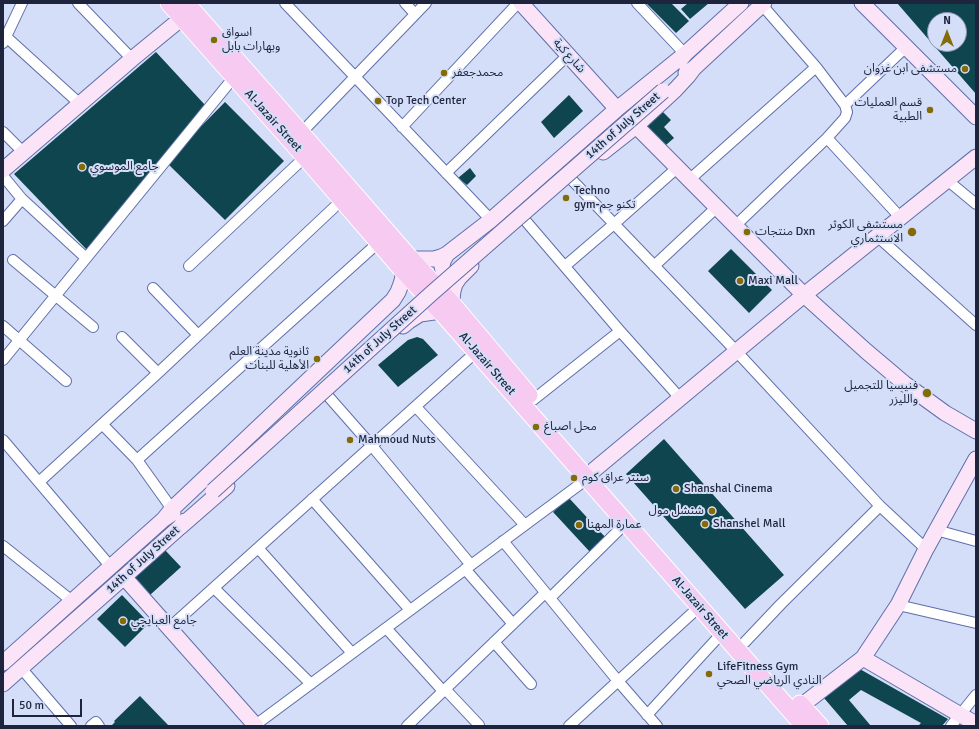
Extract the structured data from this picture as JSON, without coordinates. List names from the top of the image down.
{
  "streets": {
    "main road": ["شارع كية", "Al-Jazair Street", "14th of July Street"]
  },
  "places": [
    "اسواق وبهارات بابل",
    "مستشفى ابن غزوان",
    "محمدجعفر",
    "Top Tech Center",
    "قسم العمليات الطبية",
    "جامع الموسوي",
    "Techno gym-تكنو جم",
    "منتجات Dxn",
    "مستشفى الكوثر الاستثماري",
    "Maxi Mall",
    "ثانوية مدينة العلم الأهلية للبنات",
    "فنيسيا للتجميل والليزر",
    "محل اصباغ",
    "Mahmoud Nuts",
    "سنتر عراق كوم",
    "Shanshal Cinema",
    "شنشل مول",
    "Shanshel Mall",
    "عمارة المهنا",
    "جامع العبايجي",
    "LifeFitness Gym النادي الرياضي الصحي"
  ],
  "scale_bar": "50 m",
  "north": "top"
}
